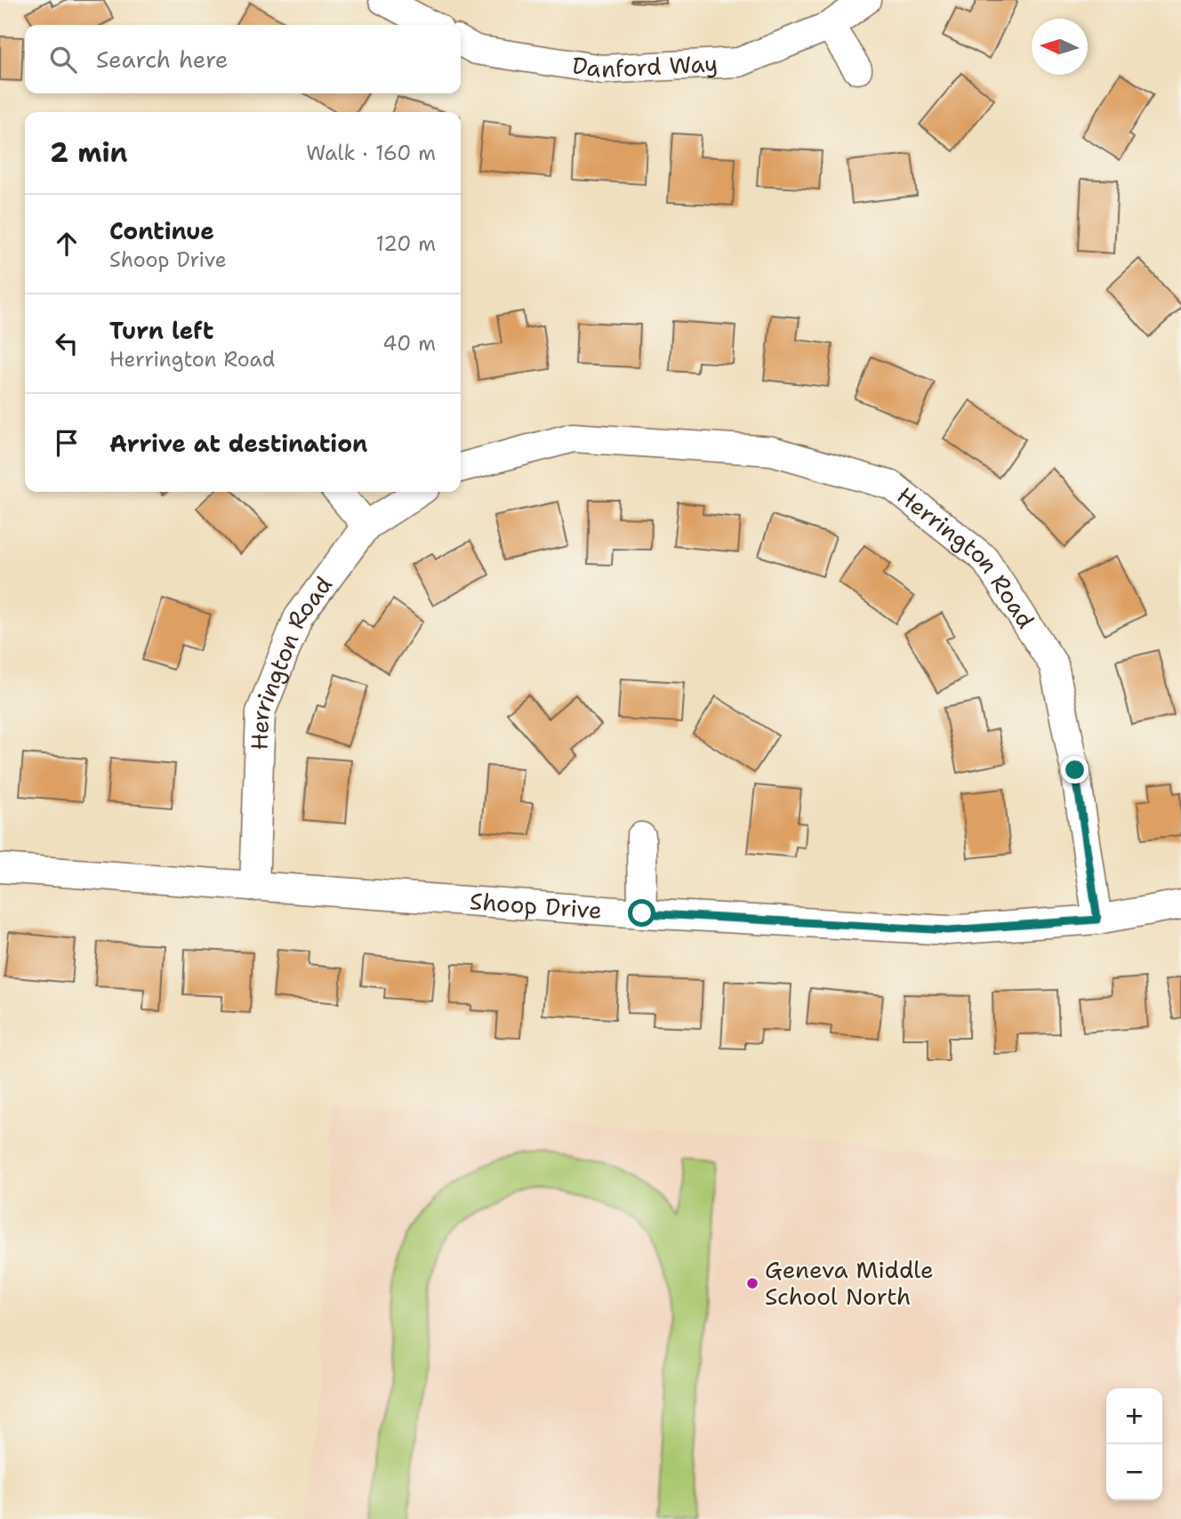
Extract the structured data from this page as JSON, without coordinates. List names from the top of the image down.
{
  "streets": {
    "street": ["Danford Way", "Herrington Road", "Shoop Drive"]
  },
  "crossings": [
    ["Herrington Road", "Shoop Drive"]
  ],
  "places": ["Geneva Middle School North"],
  "north": "left",
  "page": {
    "search": "Search here",
    "heading": ["2 min", "Walk · 160 m"],
    "list": [
      ["Continue", "Shoop Drive", "120 m"],
      ["Turn left", "Herrington Road", "40 m"],
      "Arrive at destination"
    ],
    "map_buttons": ["+", "−"]
  }
}
